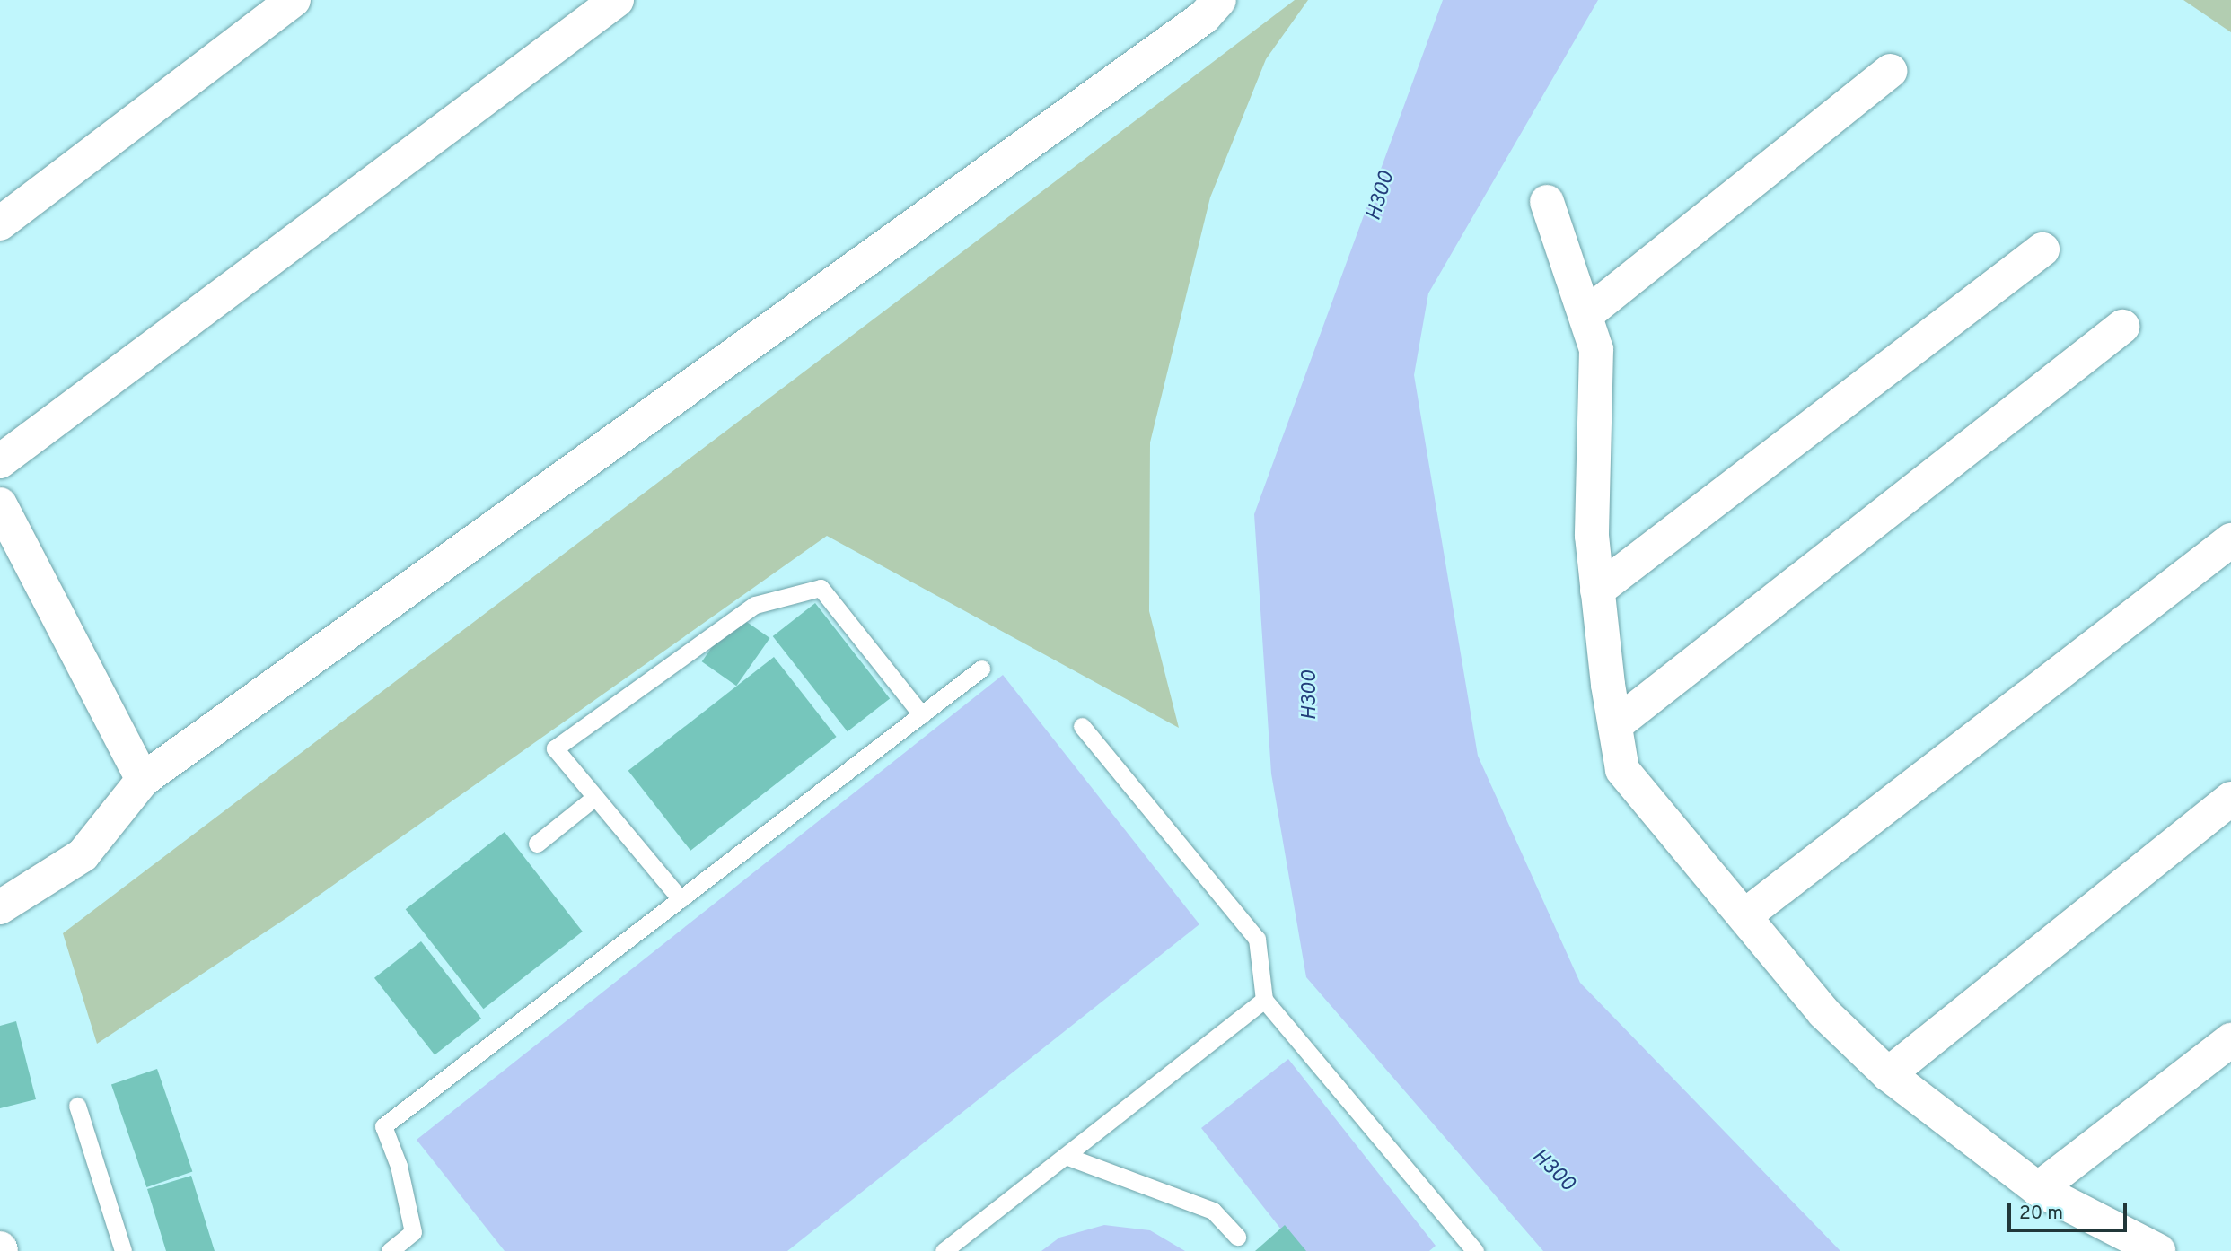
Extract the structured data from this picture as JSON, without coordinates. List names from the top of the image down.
{
  "water": ["H300"],
  "scale_bar": "20 m"
}
